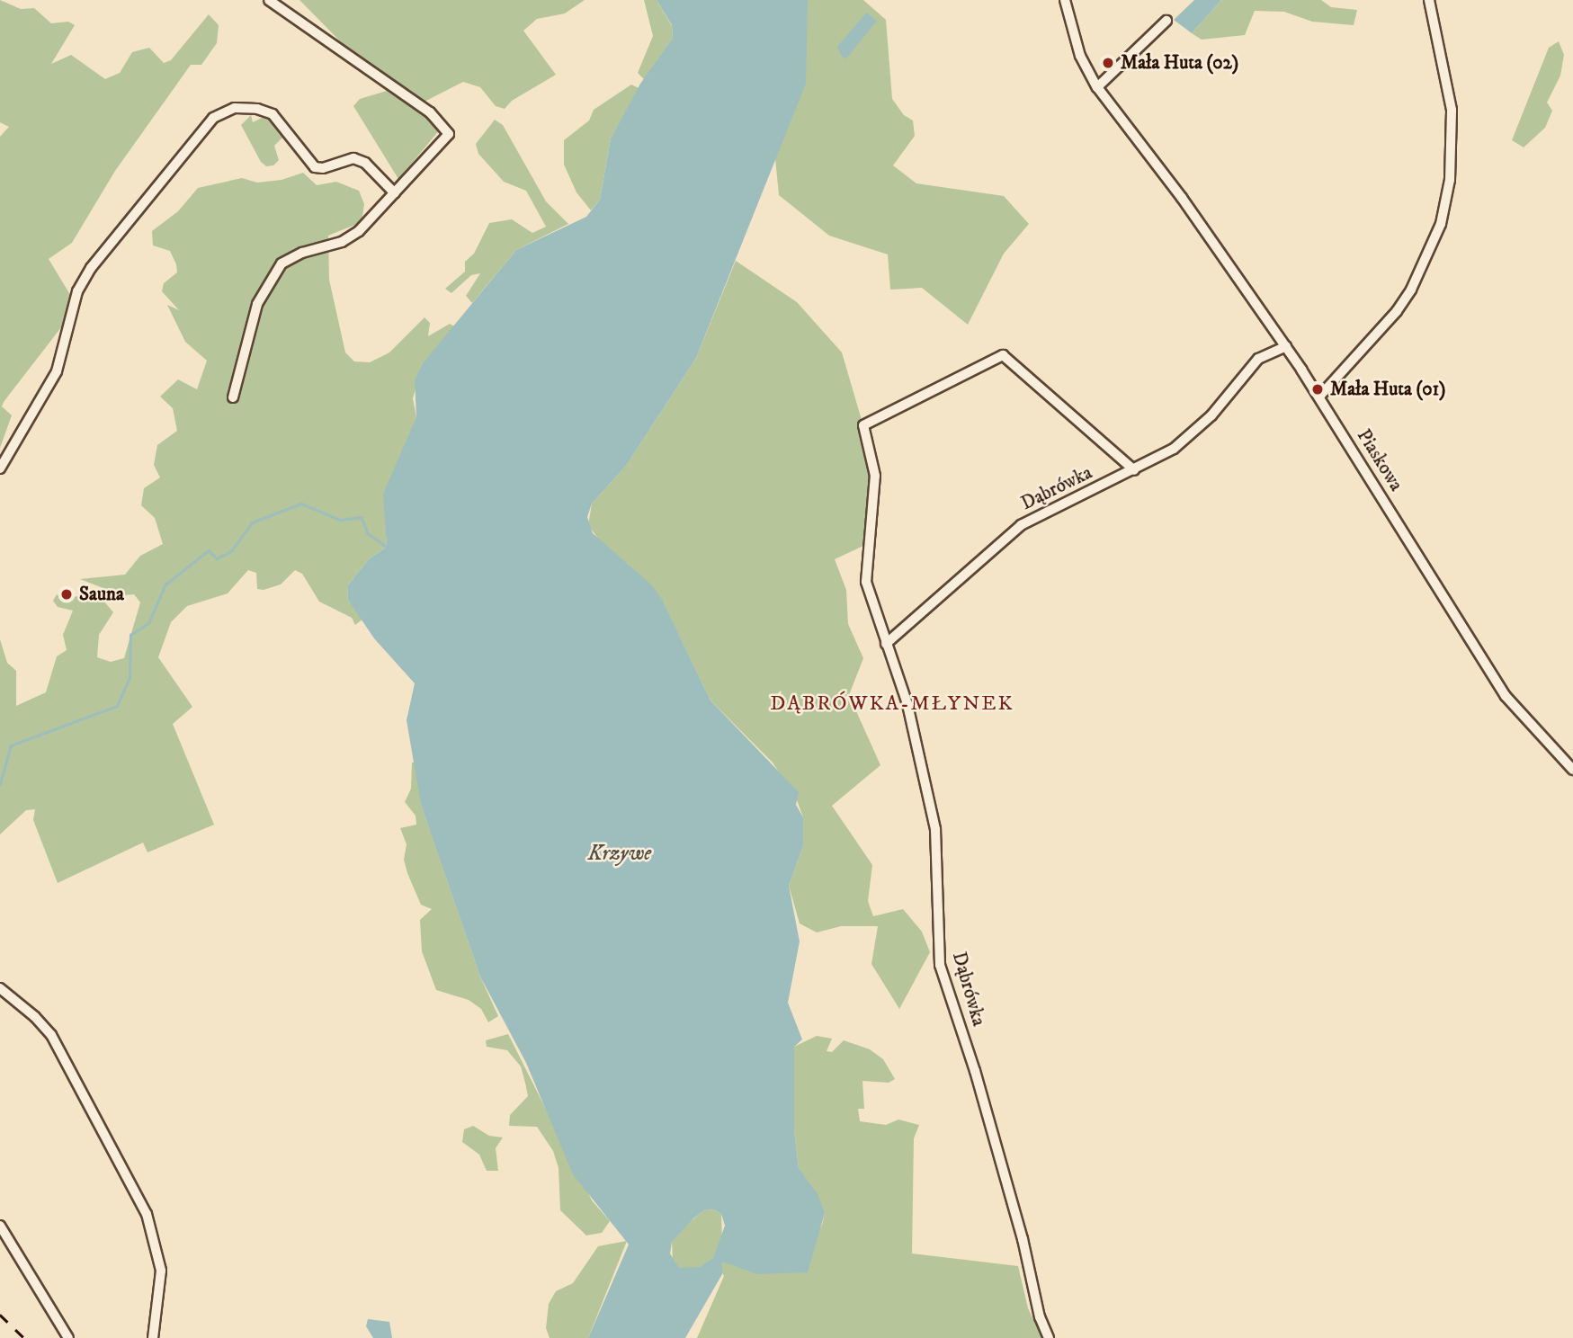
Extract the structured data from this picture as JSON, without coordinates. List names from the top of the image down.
{
  "streets": {
    "street": ["Piaskowa", "Dąbrówka"]
  },
  "crossings": [
    ["Piaskowa", "Dąbrówka"]
  ],
  "districts": ["DĄBRÓWKA-MŁYNEK"],
  "water": ["Krzywe"],
  "places": ["Mała Huta (02)", "Mała Huta (01)", "Sauna"]
}
